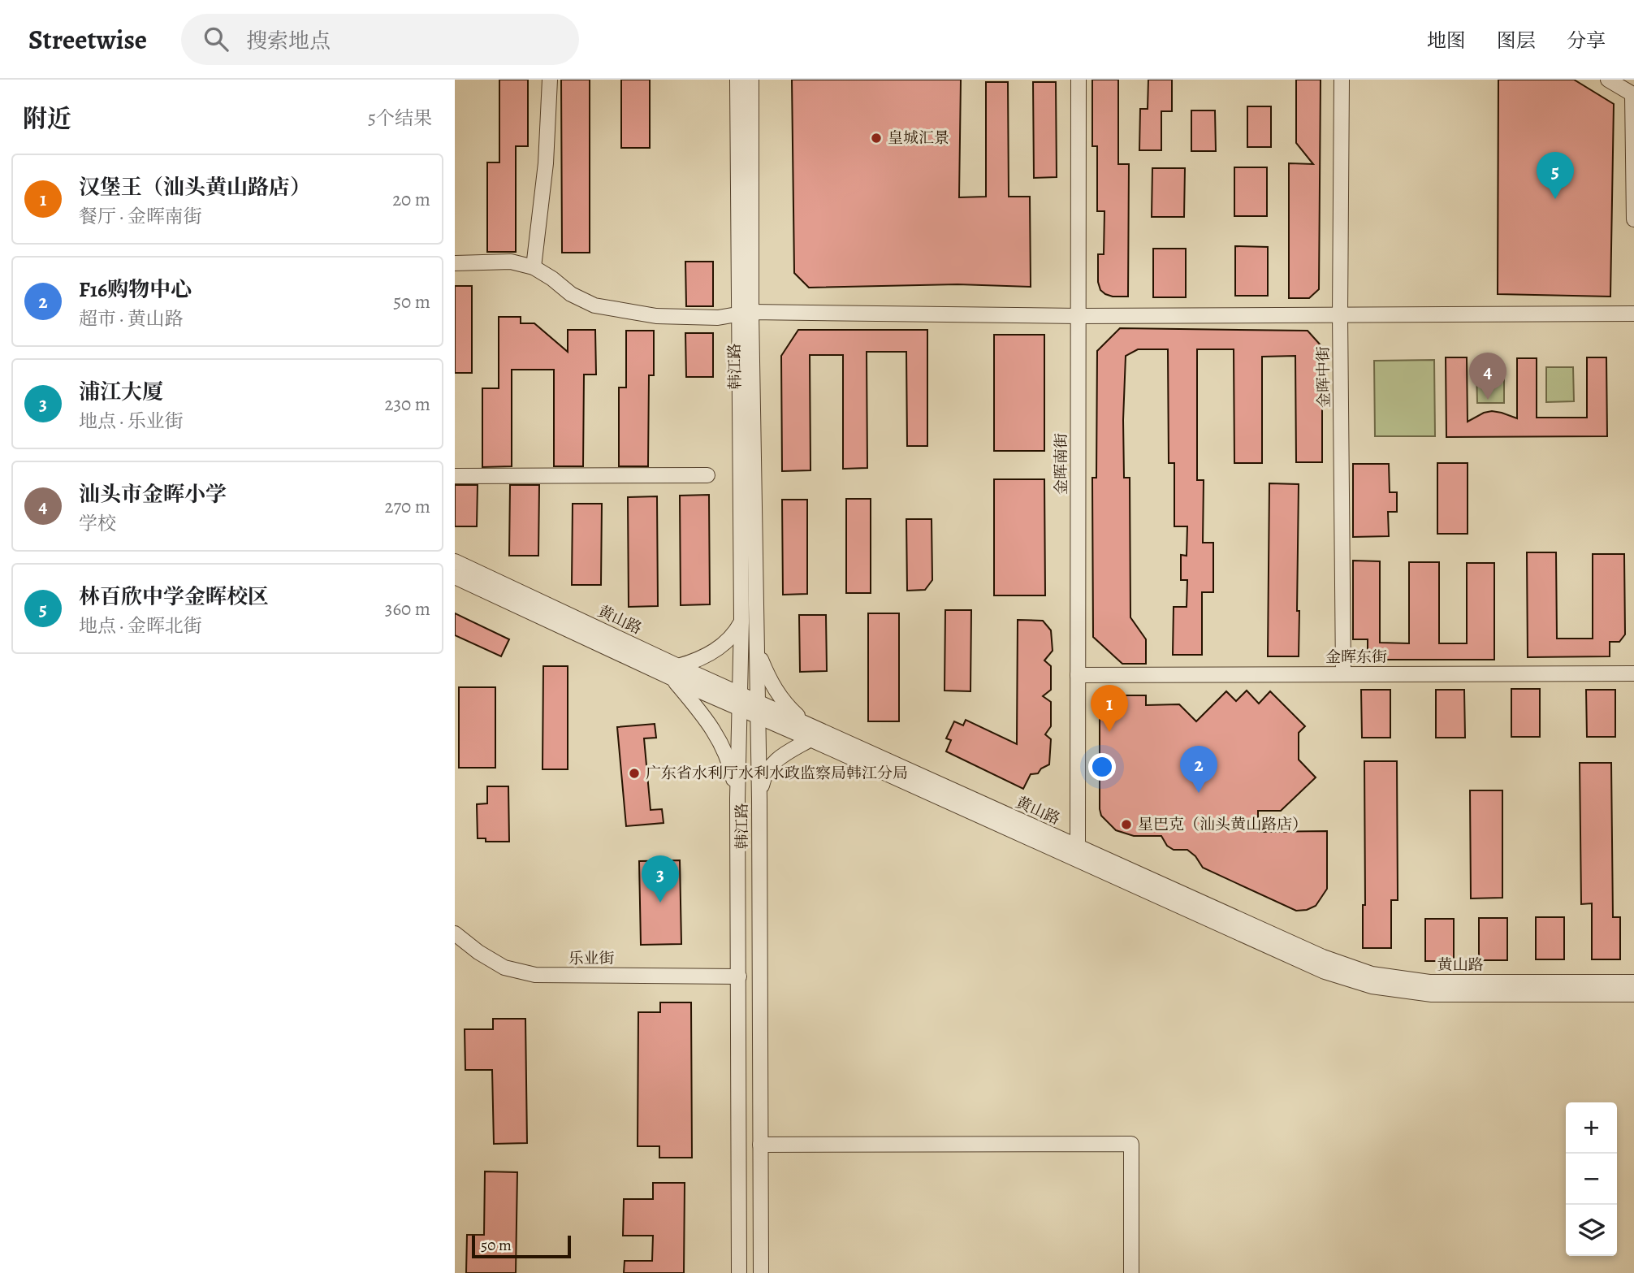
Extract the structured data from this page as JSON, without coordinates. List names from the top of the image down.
{
  "streets": {
    "street": [
      "韩江路",
      "金晖中街",
      "金晖南街",
      "黄山路",
      "金晖东街",
      "乐业街"
    ]
  },
  "crossings": [
    ["韩江路", "黄山路"],
    ["韩江路", "乐业街"],
    ["金晖中街", "金晖东街"],
    ["金晖南街", "黄山路"],
    ["金晖南街", "金晖东街"]
  ],
  "places": ["皇城汇景", "广东省水利厅水利水政监察局韩江分局", "星巴克（汕头黄山路店）"],
  "scale_bar": "50 m",
  "page": {
    "header": "Streetwise",
    "search": "搜索地点",
    "nav": ["地图", "图层", "分享"],
    "heading": ["附近", "5个结果"],
    "pins": [
      "5",
      "4",
      "1",
      "2",
      "3"
    ],
    "list": [
      {
        "mark": "1",
        "name": "汉堡王（汕头黄山路店）",
        "note": "餐厅 · 金晖南街",
        "value": "20 m"
      },
      {
        "mark": "2",
        "name": "F16购物中心",
        "note": "超市 · 黄山路",
        "value": "50 m"
      },
      {
        "mark": "3",
        "name": "浦江大厦",
        "note": "地点 · 乐业街",
        "value": "230 m"
      },
      {
        "mark": "4",
        "name": "汕头市金晖小学",
        "note": "学校",
        "value": "270 m"
      },
      {
        "mark": "5",
        "name": "林百欣中学金晖校区",
        "note": "地点 · 金晖北街",
        "value": "360 m"
      }
    ],
    "map_buttons": ["+", "−"],
    "scale": "50 m"
  }
}
